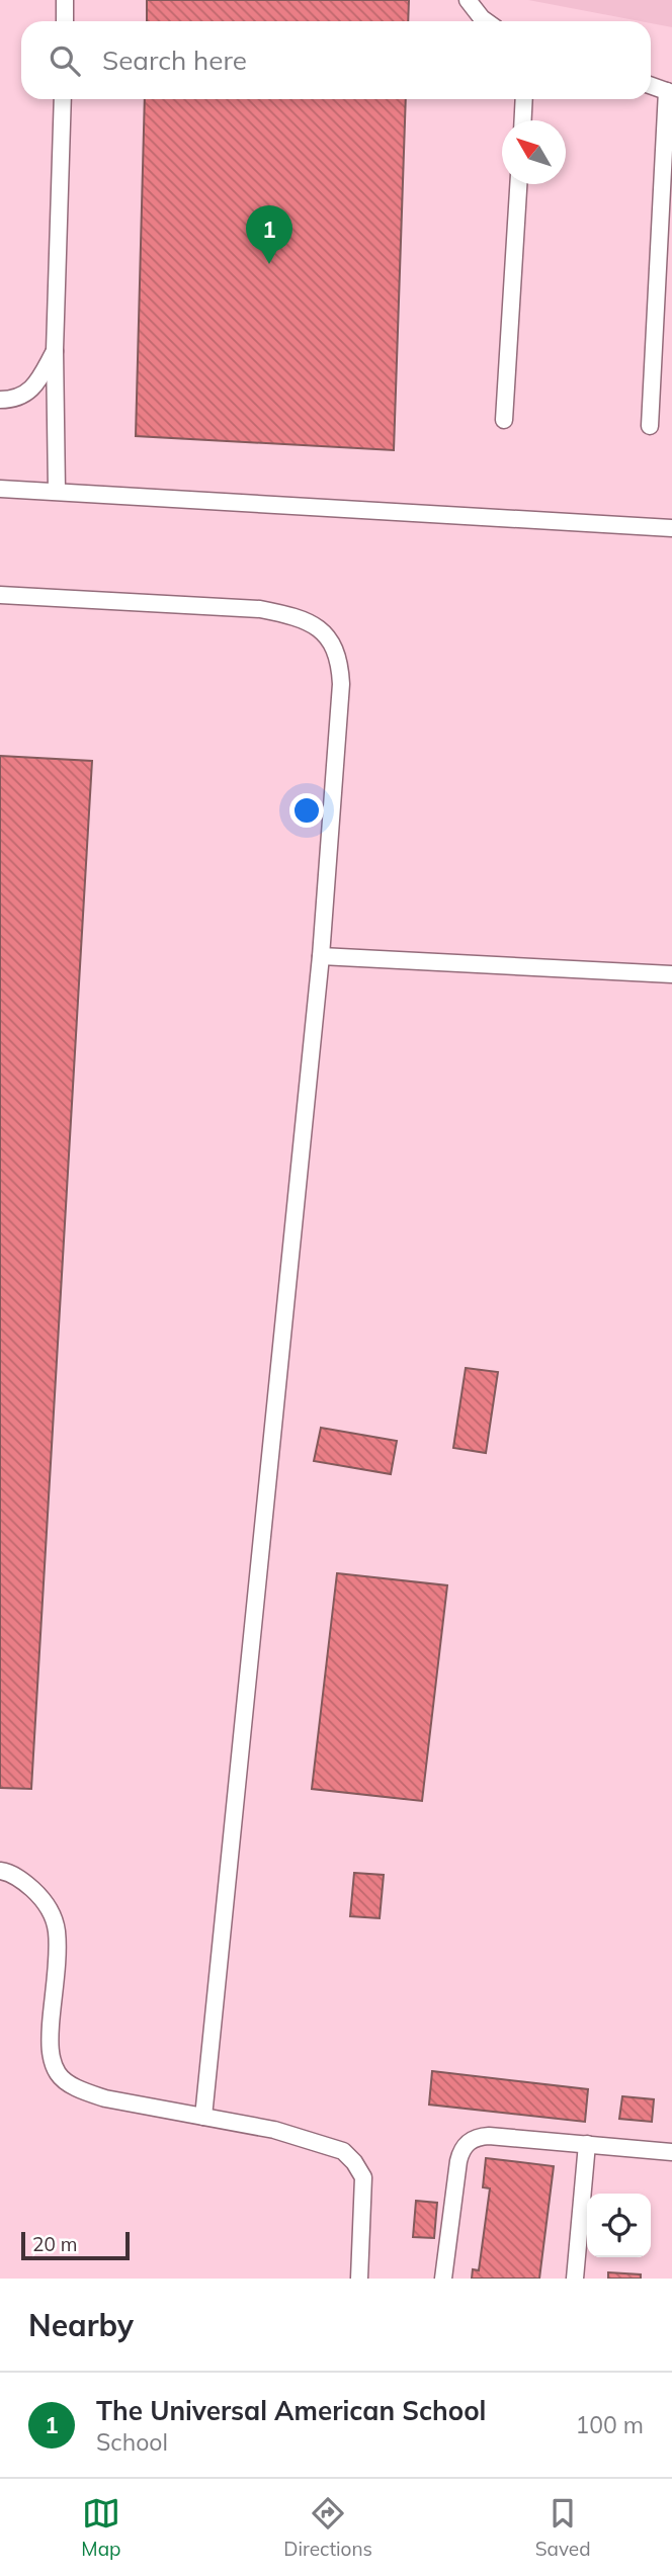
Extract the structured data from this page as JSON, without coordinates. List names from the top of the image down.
{
  "scale_bar": "20 m",
  "north": "top left",
  "page": {
    "search": "Search here",
    "pins": "1",
    "scale": "20 m",
    "heading": "Nearby",
    "list": [
      {
        "mark": "1",
        "name": "The Universal American School",
        "note": "School",
        "value": "100 m"
      }
    ],
    "nav": ["Map", "Directions", "Saved"]
  }
}
